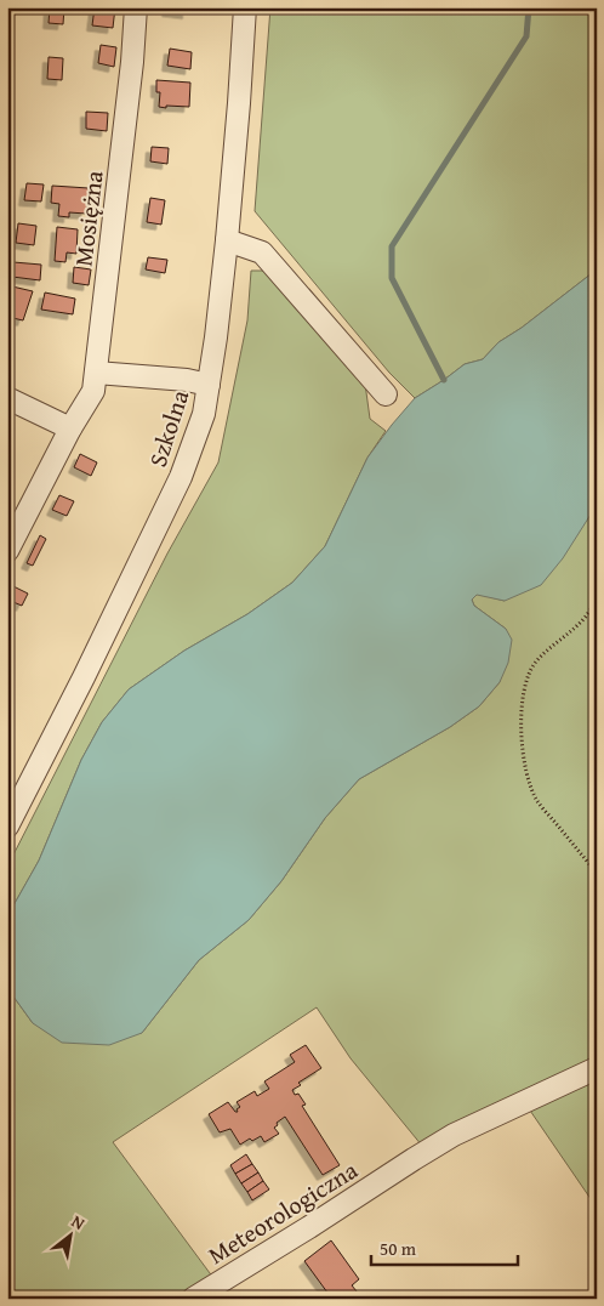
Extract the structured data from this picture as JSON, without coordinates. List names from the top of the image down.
{
  "streets": {
    "street": ["Mosiężna", "Szkolna", "Meteorologiczna"]
  },
  "scale_bar": "50 m",
  "north": "top right"
}
